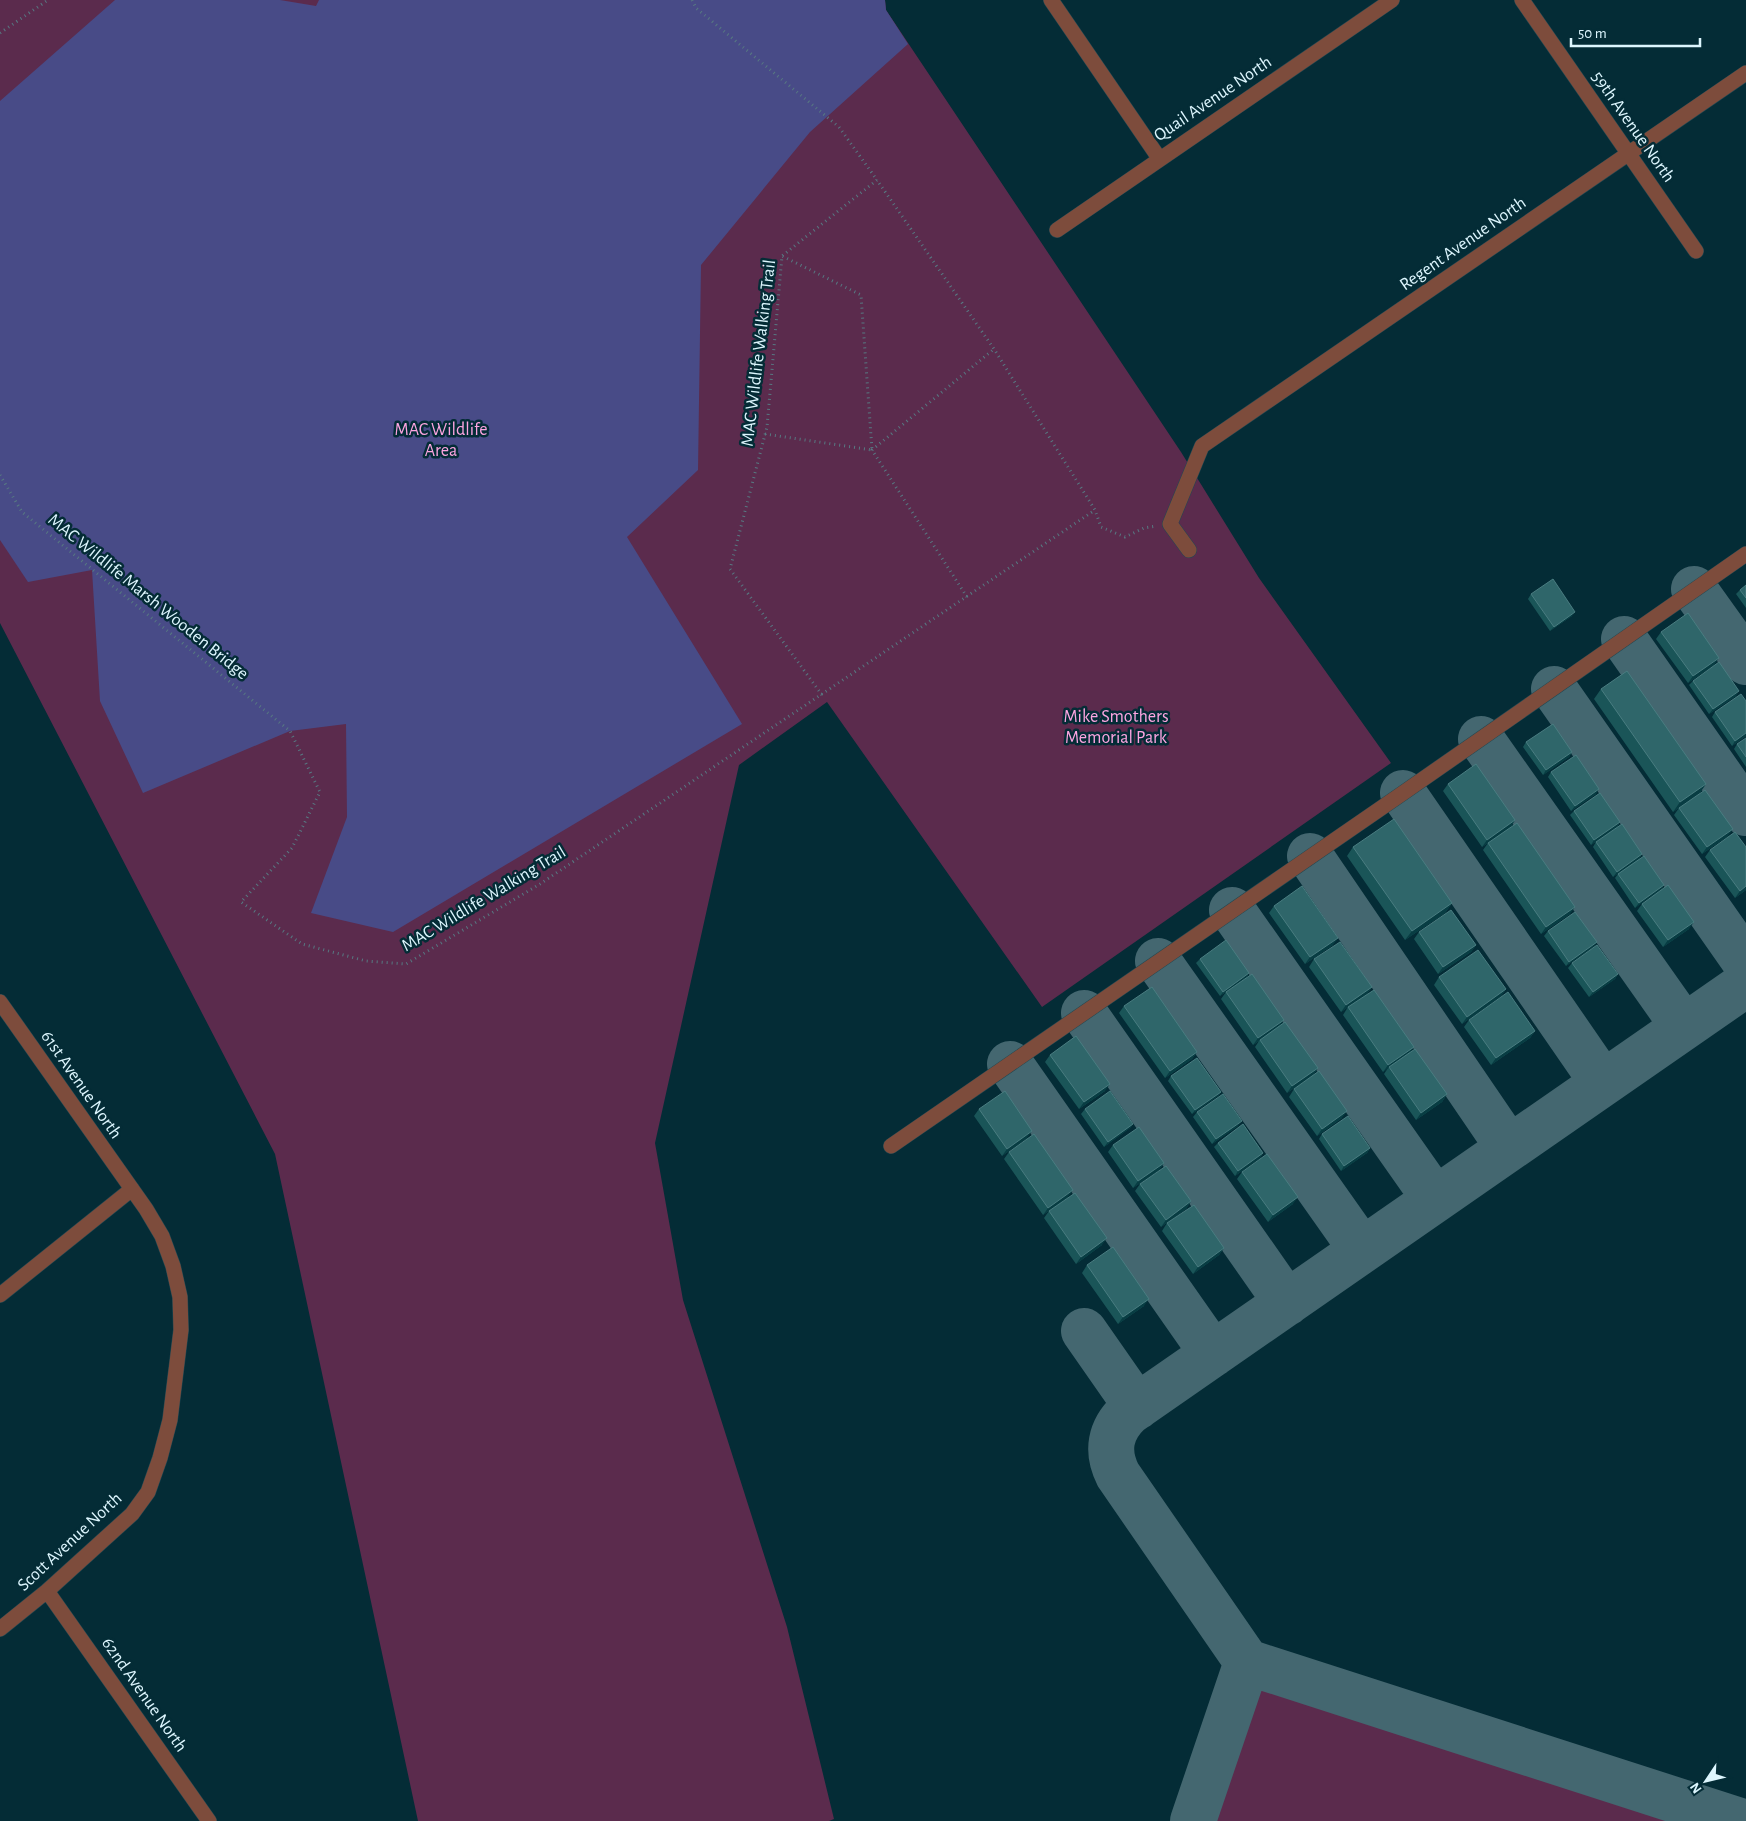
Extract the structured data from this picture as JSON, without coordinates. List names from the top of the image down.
{
  "streets": {
    "street": [
      "Quail Avenue North",
      "59th Avenue North",
      "Regent Avenue North",
      "61st Avenue North",
      "Scott Avenue North",
      "62nd Avenue North"
    ],
    "path": ["MAC Wildlife Walking Trail", "MAC Wildlife Marsh Wooden Bridge"]
  },
  "crossings": [
    ["59th Avenue North", "Regent Avenue North"],
    ["MAC Wildlife Walking Trail", "MAC Wildlife Marsh Wooden Bridge"],
    ["61st Avenue North", "Scott Avenue North"],
    ["Scott Avenue North", "62nd Avenue North"]
  ],
  "parks": ["MAC Wildlife Area", "Mike Smothers Memorial Park"],
  "scale_bar": "50 m",
  "north": "bottom left"
}
